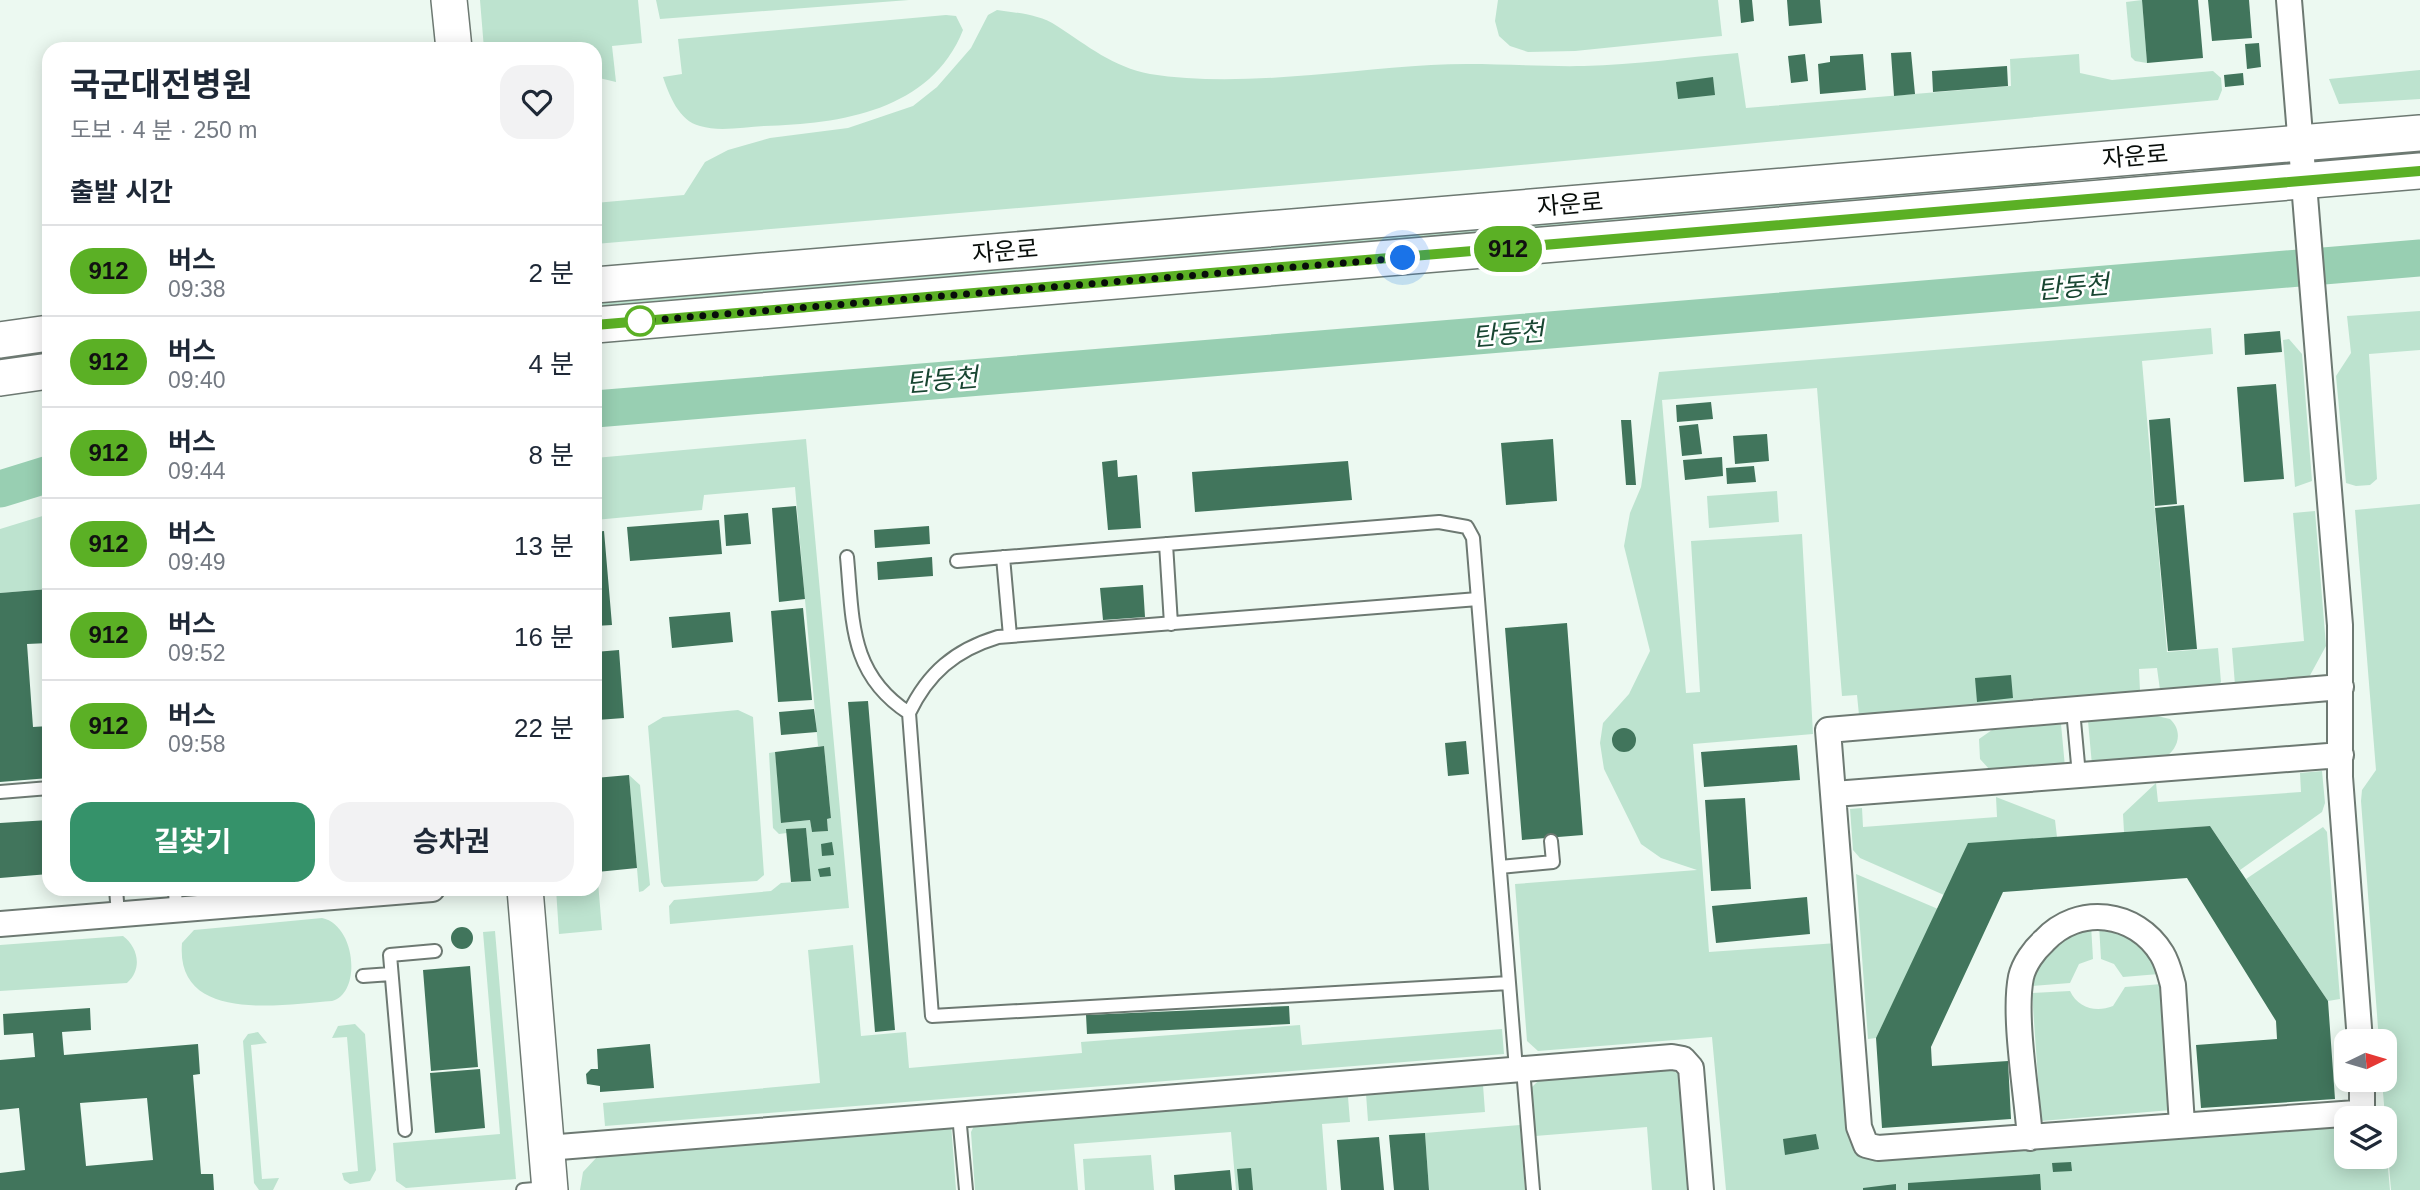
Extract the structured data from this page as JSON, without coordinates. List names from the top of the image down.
{
  "streets": {
    "street": ["자운로"]
  },
  "water": ["탄동천"],
  "lines": ["bus line 912"],
  "north": "right",
  "page": {
    "on_map": "912",
    "heading": [
      ["국군대전병원", "도보 · 4 분 · 250 m"],
      "출발 시간"
    ],
    "list": [
      {
        "mark": "912",
        "name": "버스",
        "note": "09:38",
        "value": "2 분"
      },
      {
        "mark": "912",
        "name": "버스",
        "note": "09:40",
        "value": "4 분"
      },
      {
        "mark": "912",
        "name": "버스",
        "note": "09:44",
        "value": "8 분"
      },
      {
        "mark": "912",
        "name": "버스",
        "note": "09:49",
        "value": "13 분"
      },
      {
        "mark": "912",
        "name": "버스",
        "note": "09:52",
        "value": "16 분"
      },
      {
        "mark": "912",
        "name": "버스",
        "note": "09:58",
        "value": "22 분"
      }
    ],
    "buttons": ["길찾기", "승차권"]
  }
}
